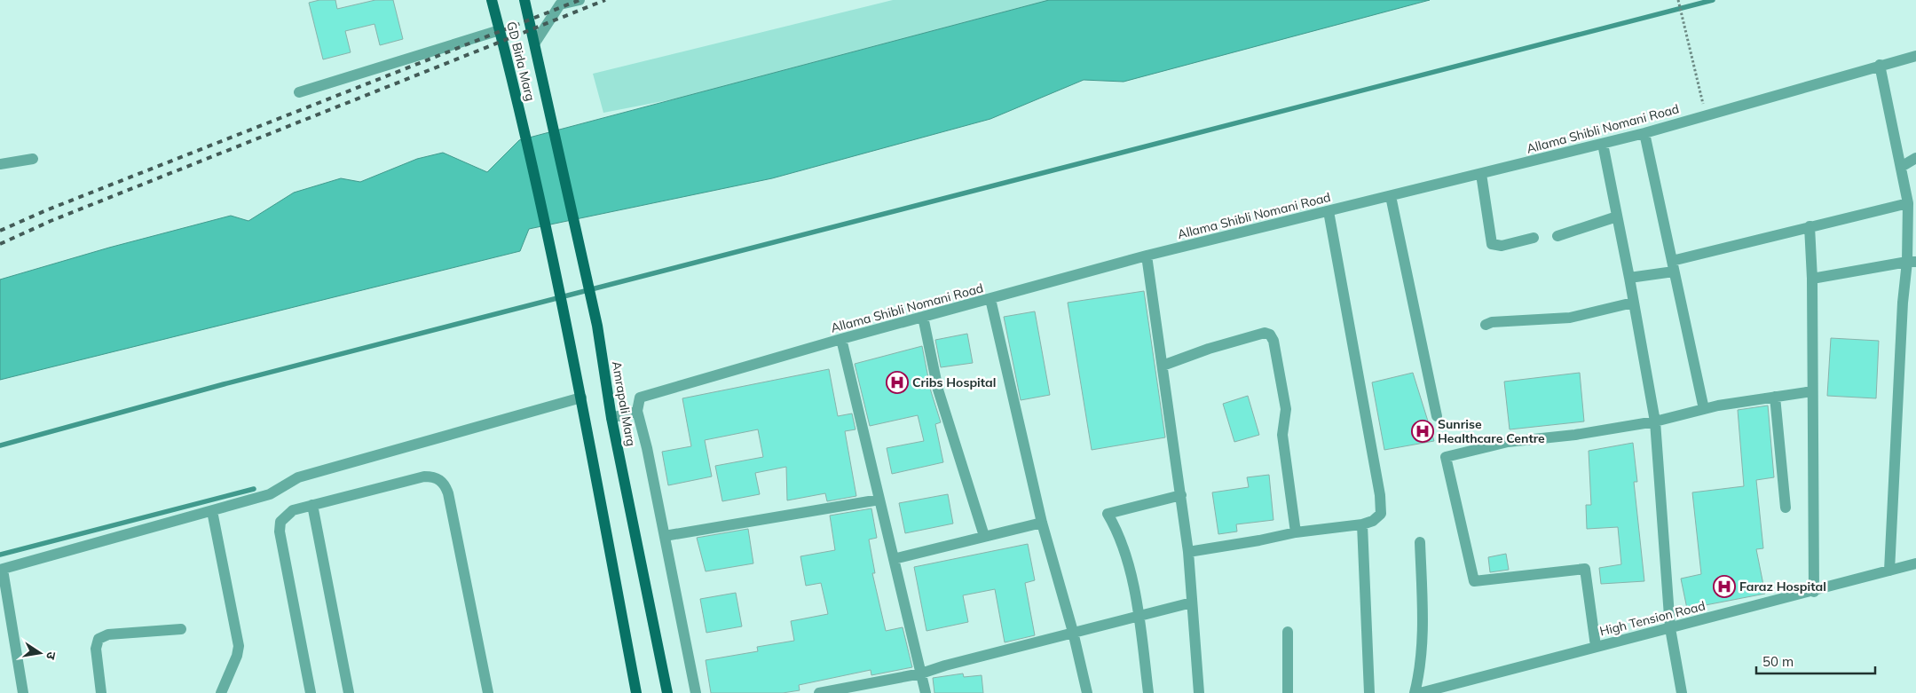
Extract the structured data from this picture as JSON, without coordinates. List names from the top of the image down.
{
  "streets": {
    "main road": ["GD Birla Marg", "Amrapali Marg"],
    "street": ["Allama Shibli Nomani Road", "High Tension Road"]
  },
  "crossings": [
    ["GD Birla Marg", "Amrapali Marg"]
  ],
  "places": {
    "hospital": ["Cribs Hospital", "Sunrise Healthcare Centre", "Faraz Hospital"]
  },
  "scale_bar": "50 m",
  "north": "right"
}
